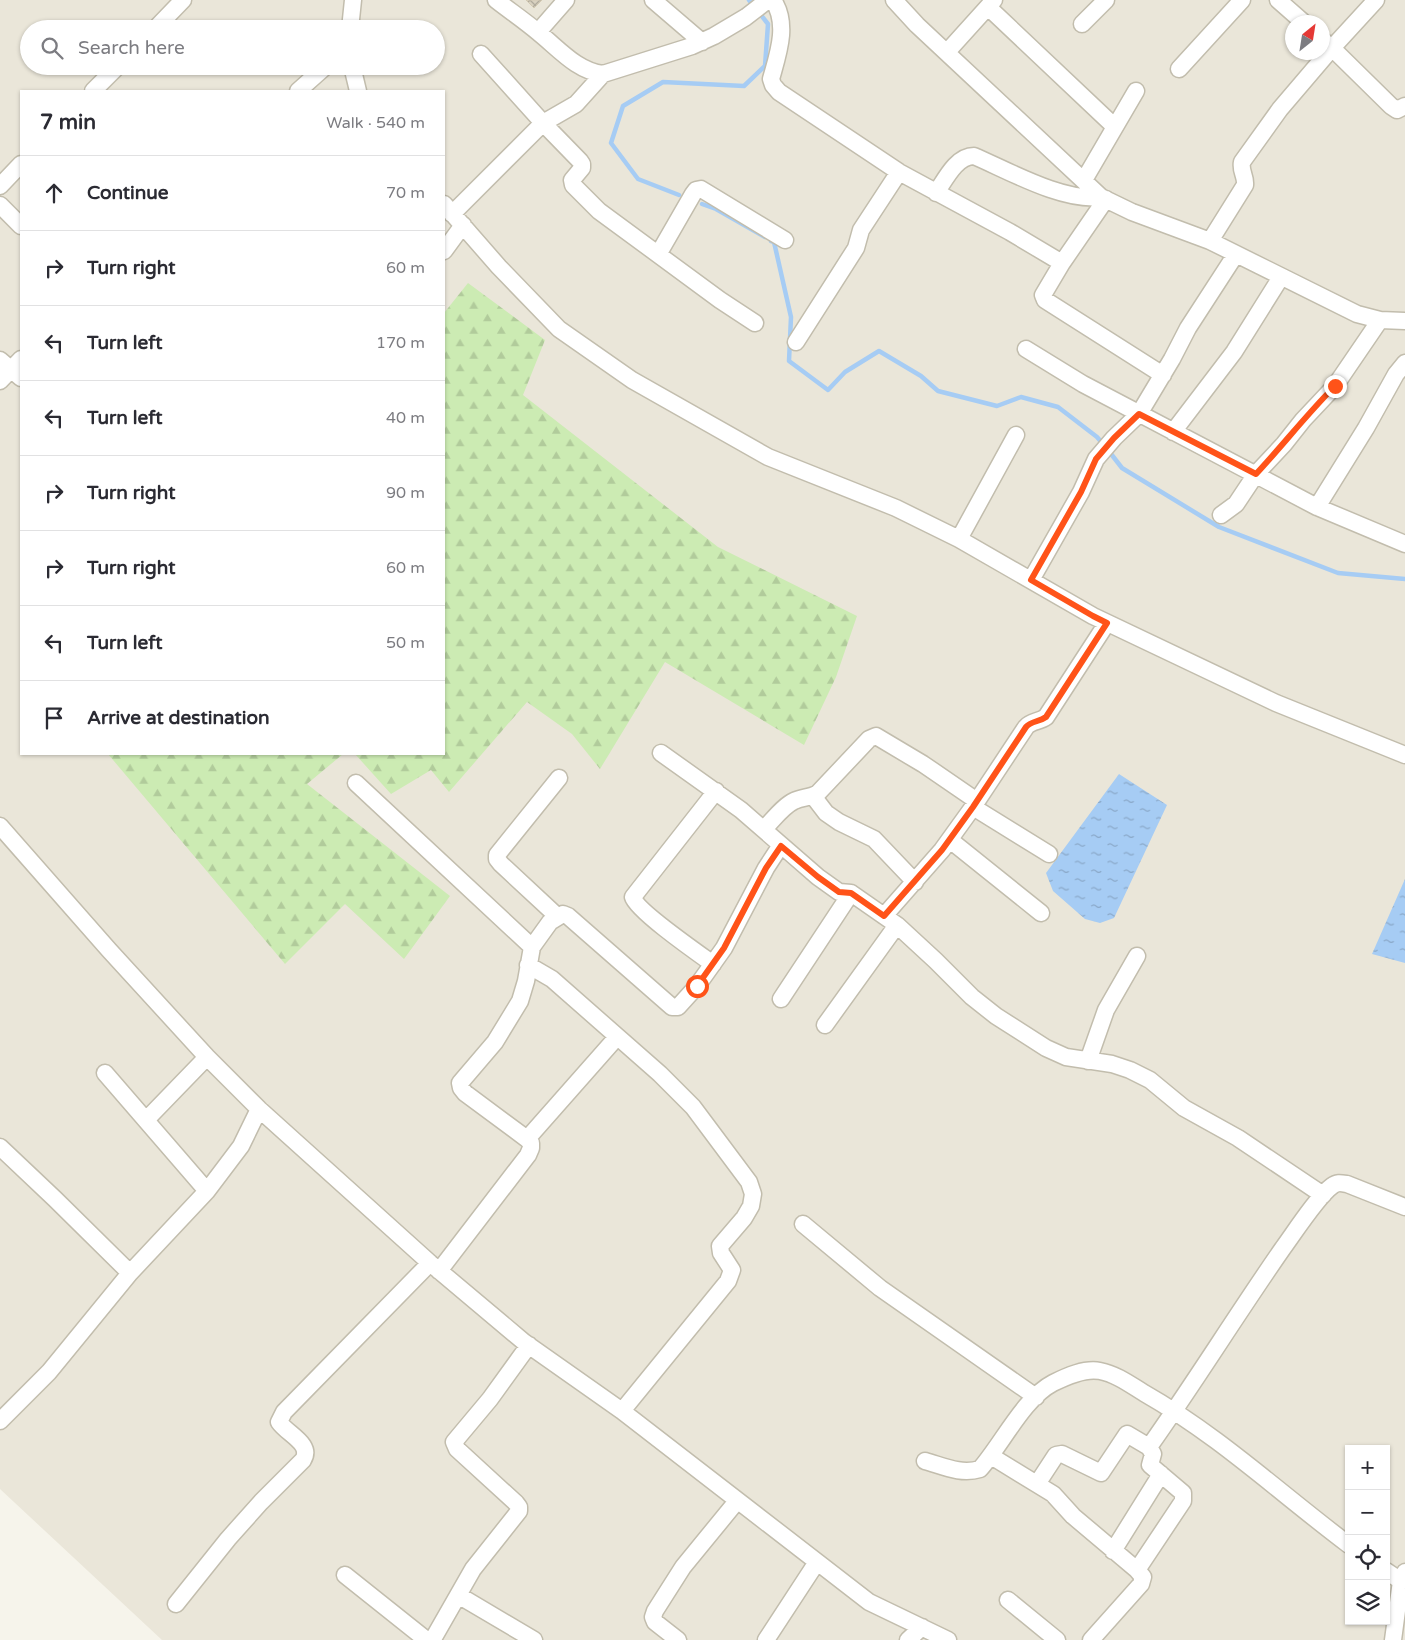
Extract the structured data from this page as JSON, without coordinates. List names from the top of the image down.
{
  "north": "top right",
  "page": {
    "search": "Search here",
    "heading": ["7 min", "Walk · 540 m"],
    "list": [
      ["Continue", "70 m"],
      ["Turn right", "60 m"],
      ["Turn left", "170 m"],
      ["Turn left", "40 m"],
      ["Turn right", "90 m"],
      ["Turn right", "60 m"],
      ["Turn left", "50 m"],
      "Arrive at destination"
    ],
    "map_buttons": ["+", "−"]
  }
}
